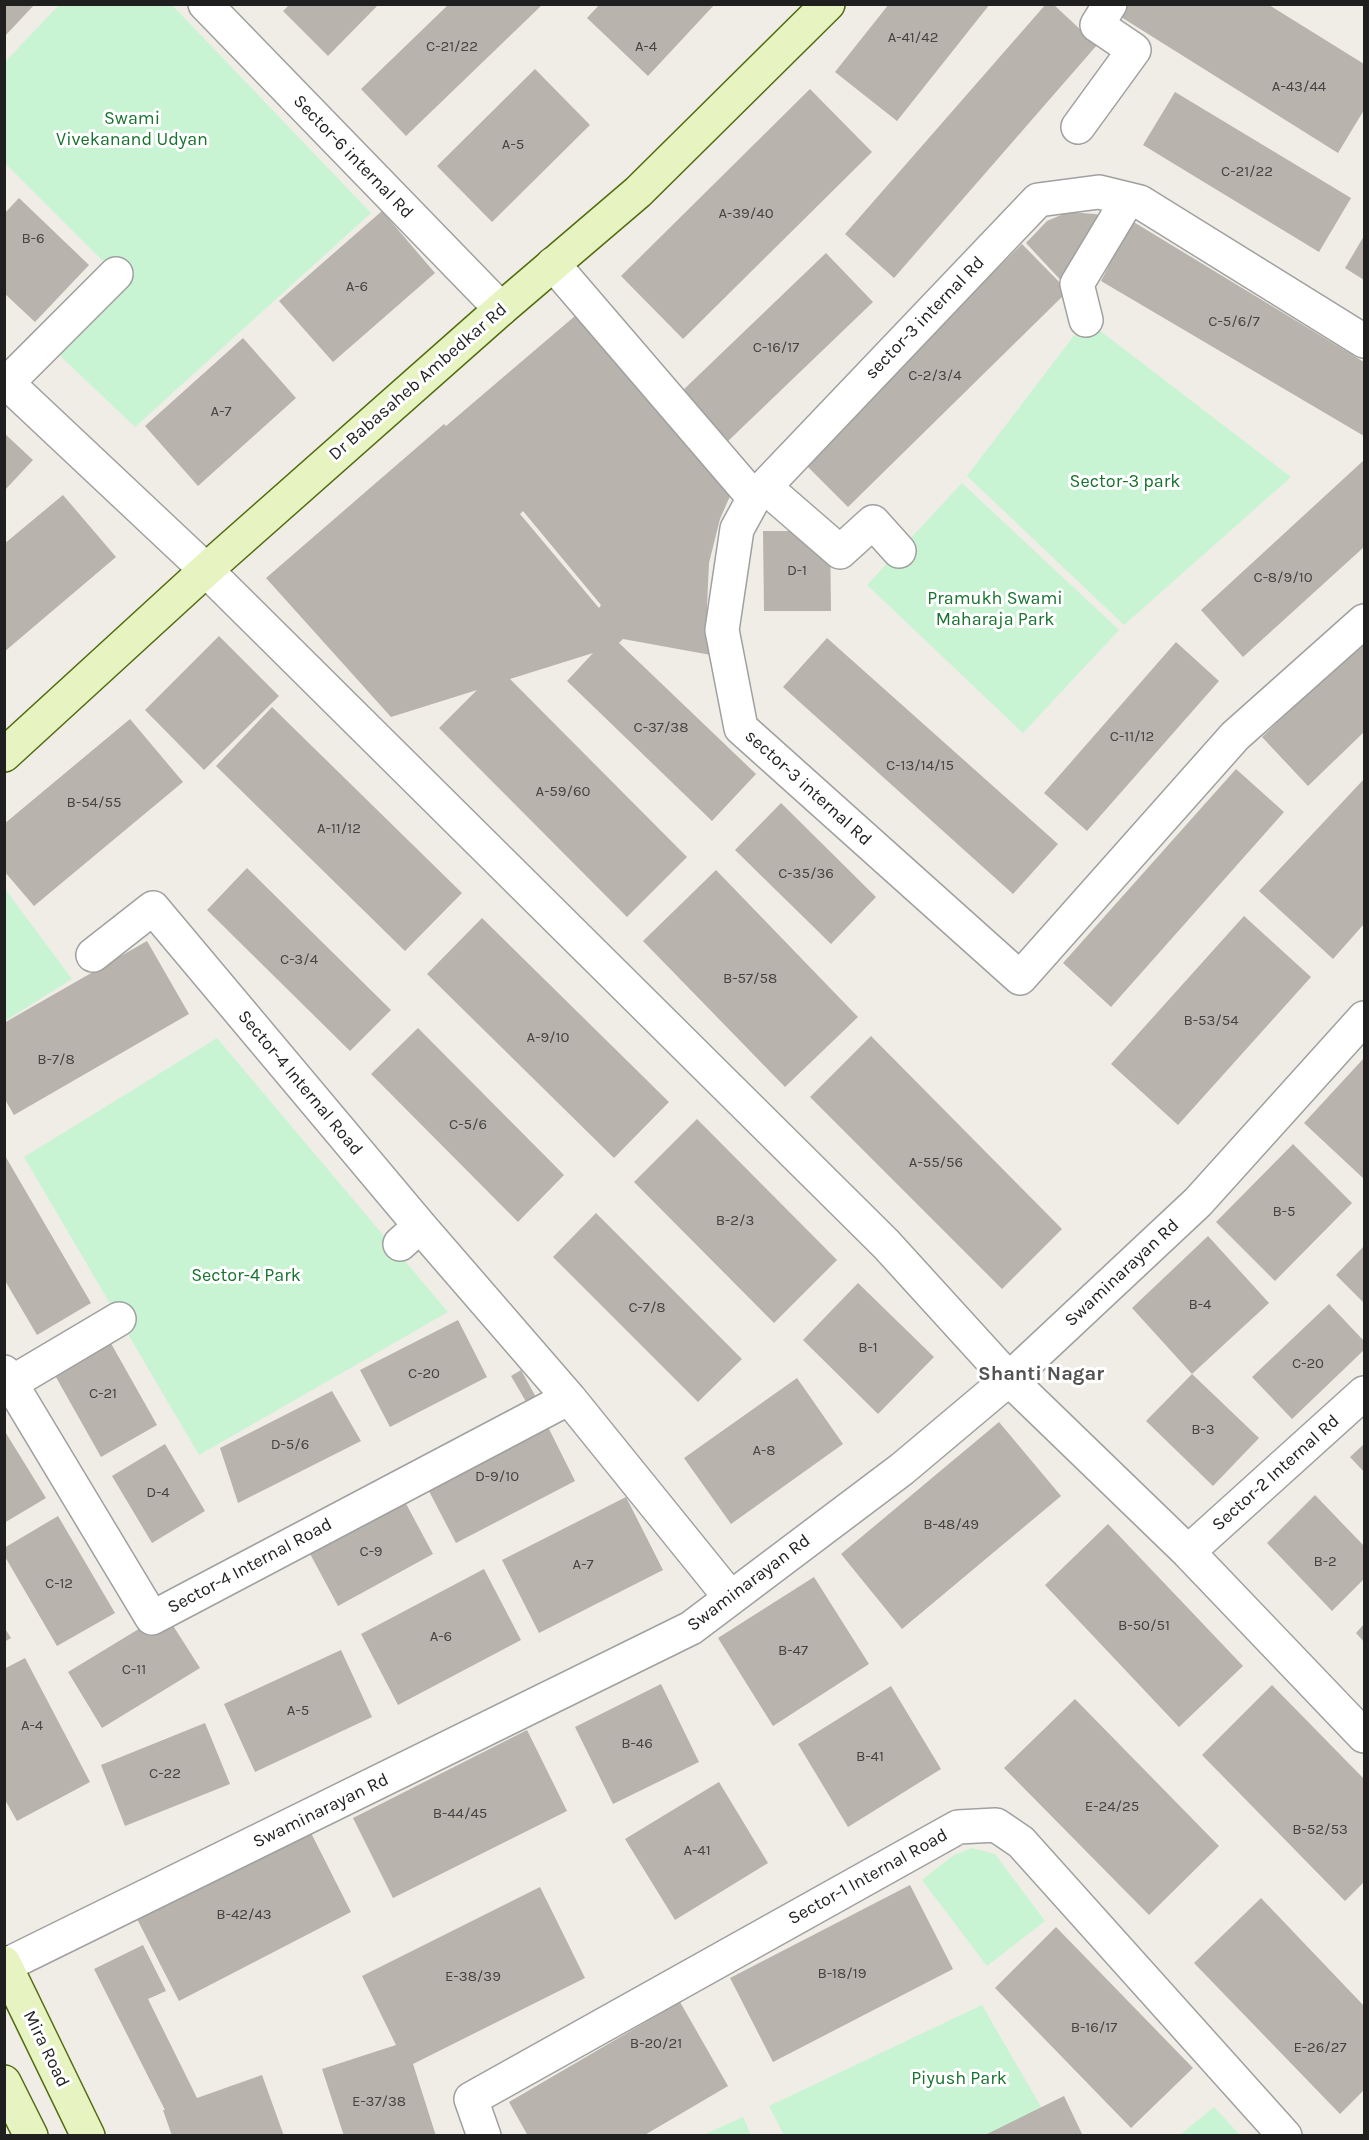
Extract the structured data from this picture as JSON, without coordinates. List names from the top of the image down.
{
  "streets": {
    "street": [
      "Sector-6 internal Rd",
      "sector-3 internal Rd",
      "Dr Babasaheb Ambedkar Rd",
      "Sector-4 Internal Road",
      "Swaminarayan Rd",
      "Sector-2 Internal Rd",
      "Sector-1 Internal Road",
      "Mira Road"
    ]
  },
  "crossings": [
    ["Sector-6 internal Rd", "Dr Babasaheb Ambedkar Rd"],
    ["Sector-4 Internal Road", "Swaminarayan Rd"],
    ["Swaminarayan Rd", "Mira Road"]
  ],
  "districts": ["Shanti Nagar"],
  "parks": [
    "Swami Vivekanand Udyan",
    "Sector-3 park",
    "Pramukh Swami Maharaja Park",
    "Sector-4 Park",
    "Piyush Park"
  ],
  "house_numbers": [
    "A-41/42",
    "C-21/22",
    "A-4",
    "A-43/44",
    "A-5",
    "C-21/22",
    "A-39/40",
    "B-6",
    "A-6",
    "C-5/6/7",
    "C-16/17",
    "C-2/3/4",
    "A-7",
    "D-1",
    "C-8/9/10",
    "C-37/38",
    "C-11/12",
    "C-13/14/15",
    "A-59/60",
    "B-54/55",
    "A-11/12",
    "C-35/36",
    "C-3/4",
    "B-57/58",
    "B-53/54",
    "A-9/10",
    "B-7/8",
    "C-5/6",
    "A-55/56",
    "B-5",
    "B-2/3",
    "B-4",
    "C-7/8",
    "B-1",
    "C-20",
    "C-20",
    "C-21",
    "B-3",
    "D-5/6",
    "A-8",
    "D-9/10",
    "D-4",
    "B-48/49",
    "C-9",
    "B-2",
    "A-7",
    "C-12",
    "B-50/51",
    "A-6",
    "B-47",
    "C-11",
    "A-5",
    "A-4",
    "B-46",
    "B-41",
    "C-22",
    "E-24/25",
    "B-44/45",
    "B-52/53",
    "A-41",
    "B-42/43",
    "B-18/19",
    "E-38/39",
    "B-16/17",
    "B-20/21",
    "E-26/27",
    "E-37/38"
  ]
}
